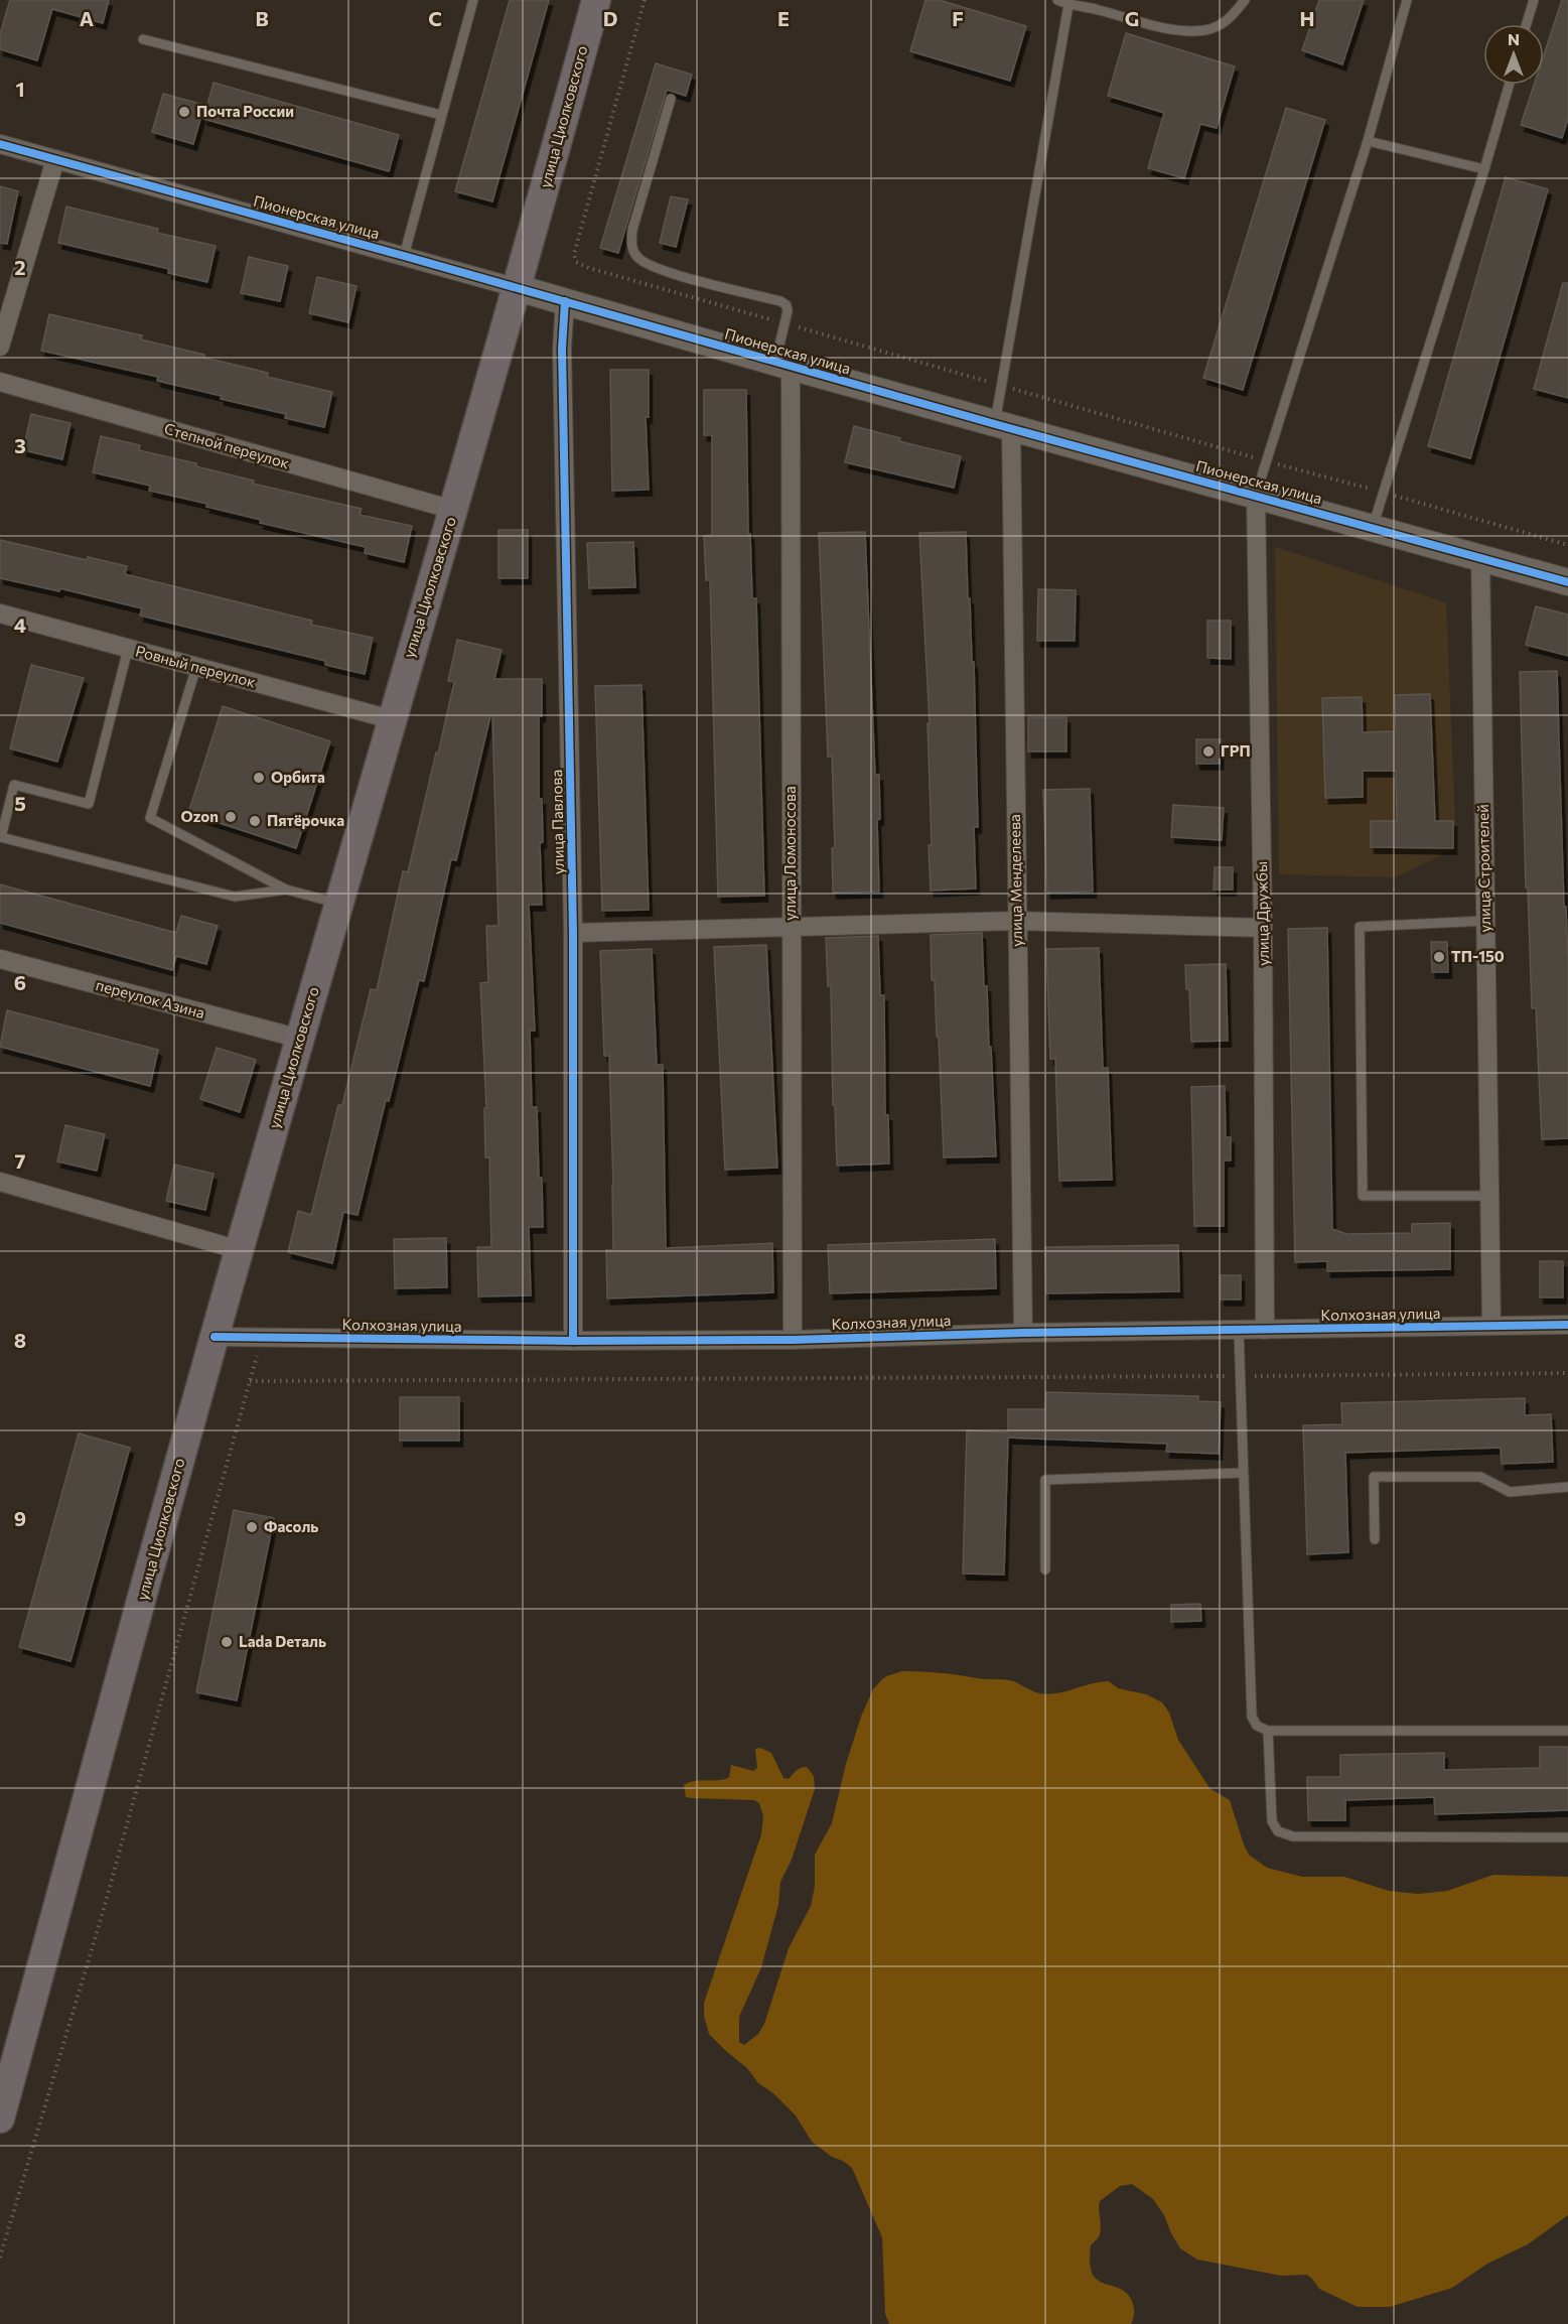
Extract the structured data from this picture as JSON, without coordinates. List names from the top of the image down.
{
  "streets": {
    "main road": ["улица Циолковского"],
    "street": [
      "Пионерская улица",
      "Степной переулок",
      "Ровный переулок",
      "улица Павлова",
      "улица Ломоносова",
      "улица Строителей",
      "улица Менделеева",
      "улица Дружбы",
      "переулок Азина",
      "Колхозная улица"
    ]
  },
  "crossings": [
    ["улица Циолковского", "Пионерская улица"],
    ["улица Циолковского", "Степной переулок"],
    ["улица Циолковского", "Ровный переулок"],
    ["улица Циолковского", "переулок Азина"],
    ["улица Циолковского", "Колхозная улица"],
    ["Пионерская улица", "улица Павлова"],
    ["Пионерская улица", "улица Ломоносова"],
    ["Пионерская улица", "улица Строителей"],
    ["Пионерская улица", "улица Менделеева"],
    ["Пионерская улица", "улица Дружбы"],
    ["улица Павлова", "Колхозная улица"],
    ["улица Ломоносова", "Колхозная улица"],
    ["улица Строителей", "Колхозная улица"],
    ["улица Менделеева", "Колхозная улица"],
    ["улица Дружбы", "Колхозная улица"]
  ],
  "places": [
    "Почта России",
    "ГРП",
    "Орбита",
    "Ozon",
    "Пятёрочка",
    "ТП-150",
    "Фасоль",
    "Lada Dеталь"
  ],
  "north": "top",
  "grid": {
    "columns": [
      "A",
      "B",
      "C",
      "D",
      "E",
      "F",
      "G",
      "H"
    ],
    "rows": [
      "1",
      "2",
      "3",
      "4",
      "5",
      "6",
      "7",
      "8",
      "9"
    ]
  }
}
